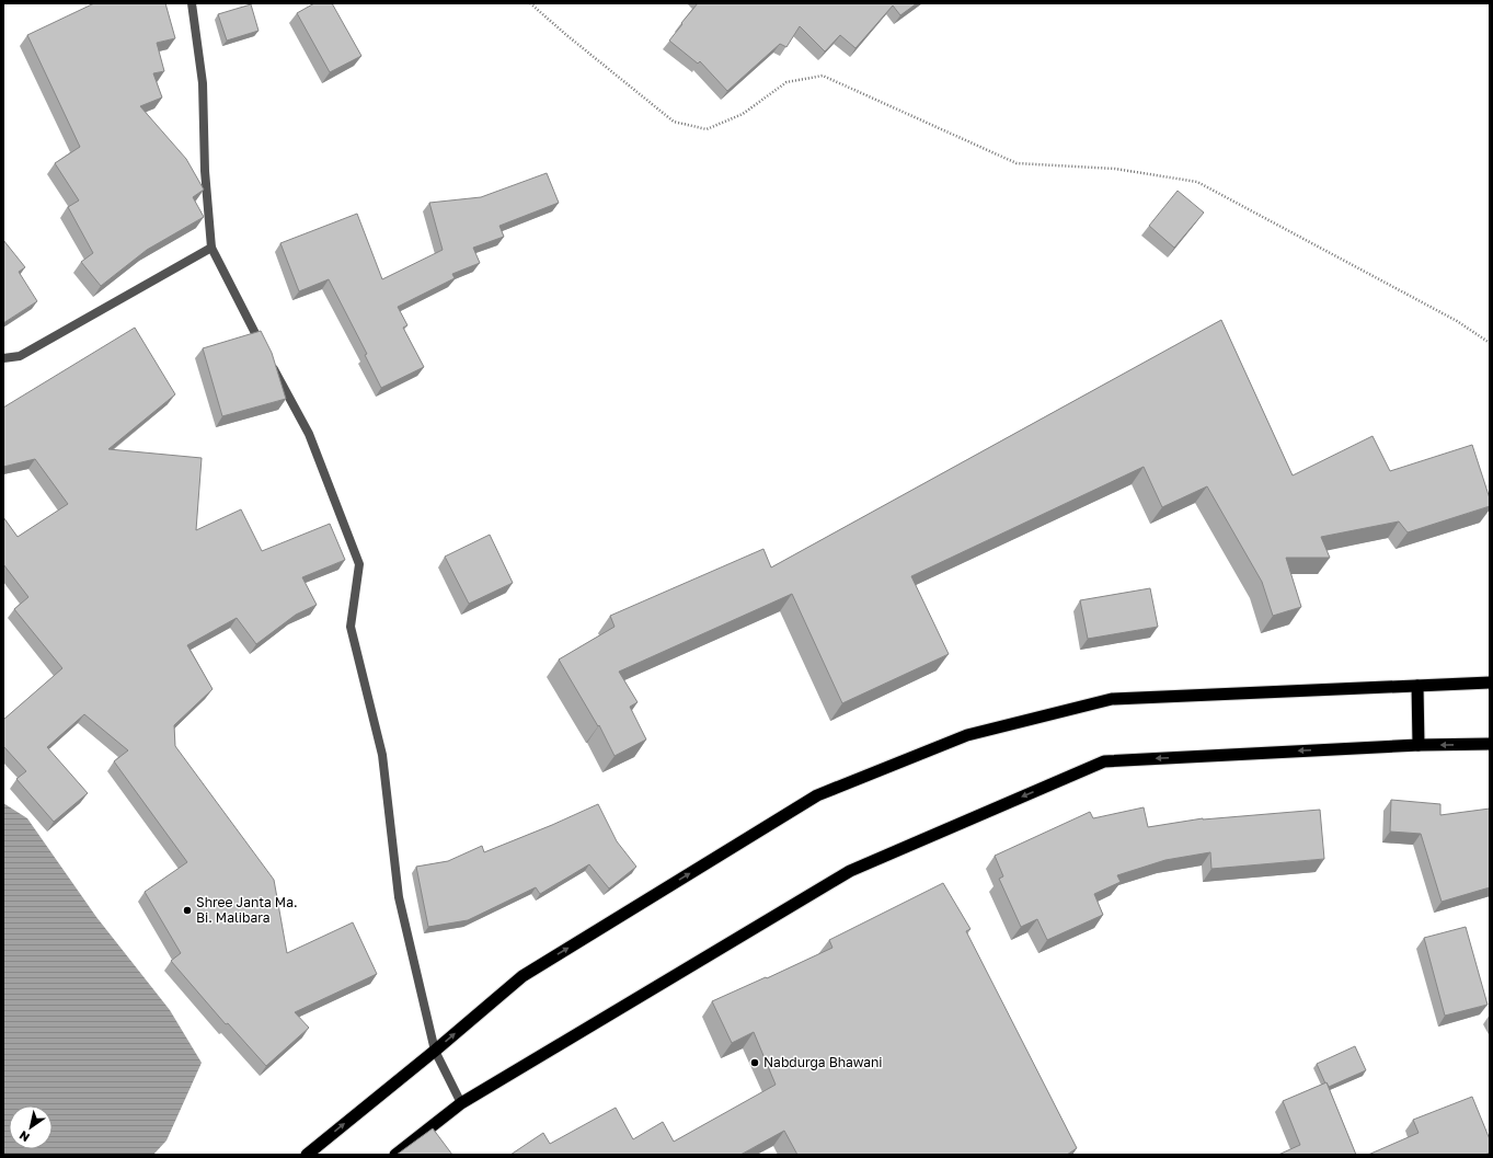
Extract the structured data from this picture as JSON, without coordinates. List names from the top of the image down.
{
  "places": ["Shree Janta Ma. Bi. Malibara", "Nabdurga Bhawani"],
  "north": "bottom left"
}
